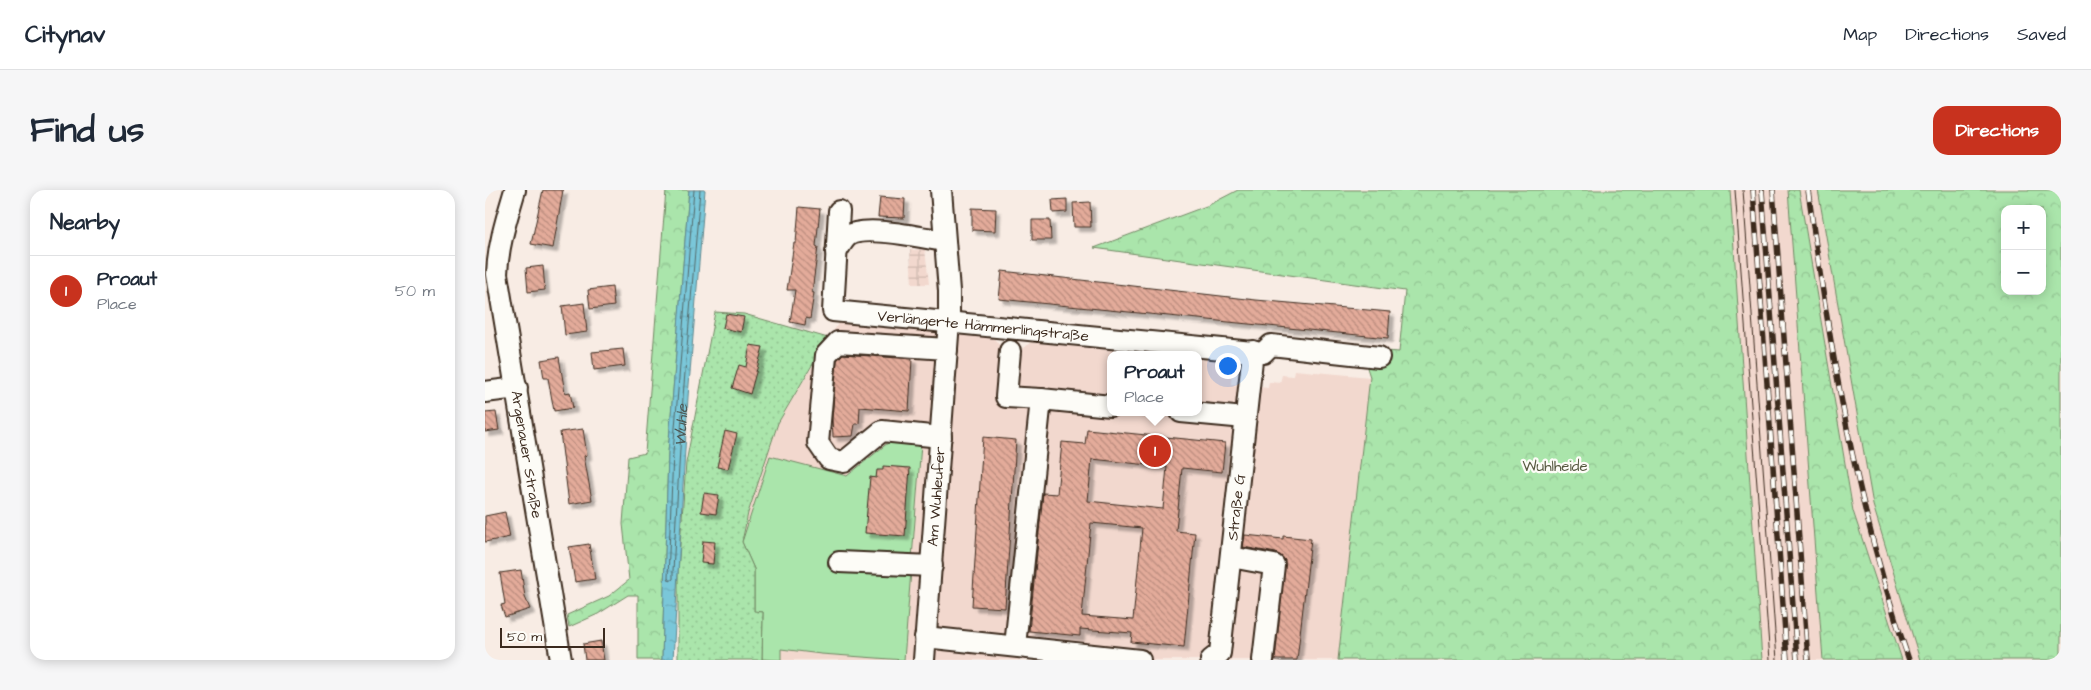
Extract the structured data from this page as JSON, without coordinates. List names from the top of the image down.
{
  "streets": {
    "street": [
      "Verlängerte Hämmerlingstraße",
      "Argenauer Straße",
      "Am Wuhleufer",
      "Straße G"
    ]
  },
  "crossings": [
    ["Verlängerte Hämmerlingstraße", "Am Wuhleufer"],
    ["Verlängerte Hämmerlingstraße", "Straße G"]
  ],
  "water": ["Wuhle"],
  "parks": ["Wuhlheide"],
  "scale_bar": "50 m",
  "page": {
    "header": "Citynav",
    "nav": ["Map", "Directions", "Saved"],
    "title": "Find us",
    "buttons": "Directions",
    "heading": "Nearby",
    "map_buttons": ["+", "−"],
    "list": [
      {
        "mark": "1",
        "name": "Proaut",
        "note": "Place",
        "value": "50 m"
      }
    ],
    "popup": ["Proaut", "Place"],
    "pins": "1",
    "scale": "50 m"
  }
}
